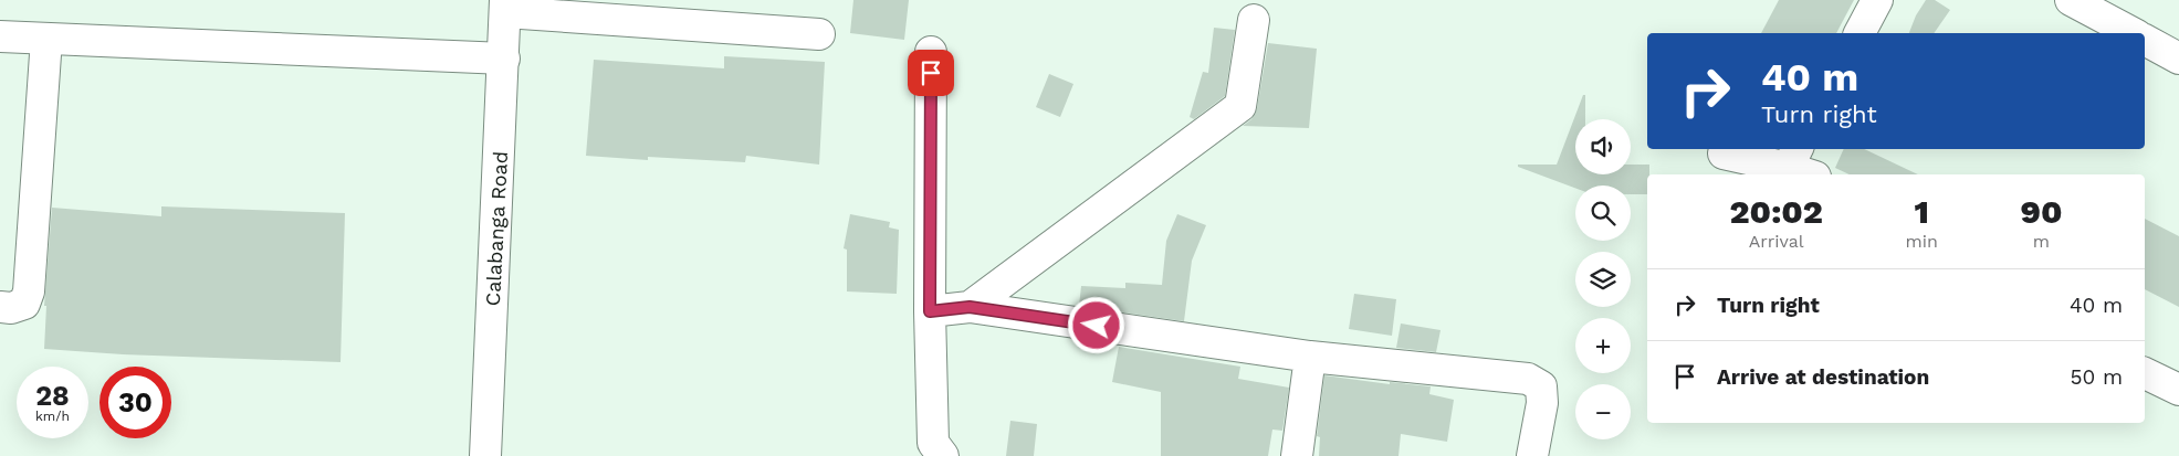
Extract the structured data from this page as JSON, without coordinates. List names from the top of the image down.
{
  "streets": {
    "street": ["Calabanga Road"]
  },
  "page": {
    "turn": ["40 m", "Turn right"],
    "map_buttons": ["+", "−"],
    "eta": [
      "20:02",
      "Arrival",
      "1",
      "min",
      "90",
      "m"
    ],
    "list": [
      {
        "name": "Turn right",
        "value": "40 m"
      },
      {
        "name": "Arrive at destination",
        "value": "50 m"
      }
    ],
    "speed": "28 km/h",
    "limit": "30"
  }
}
